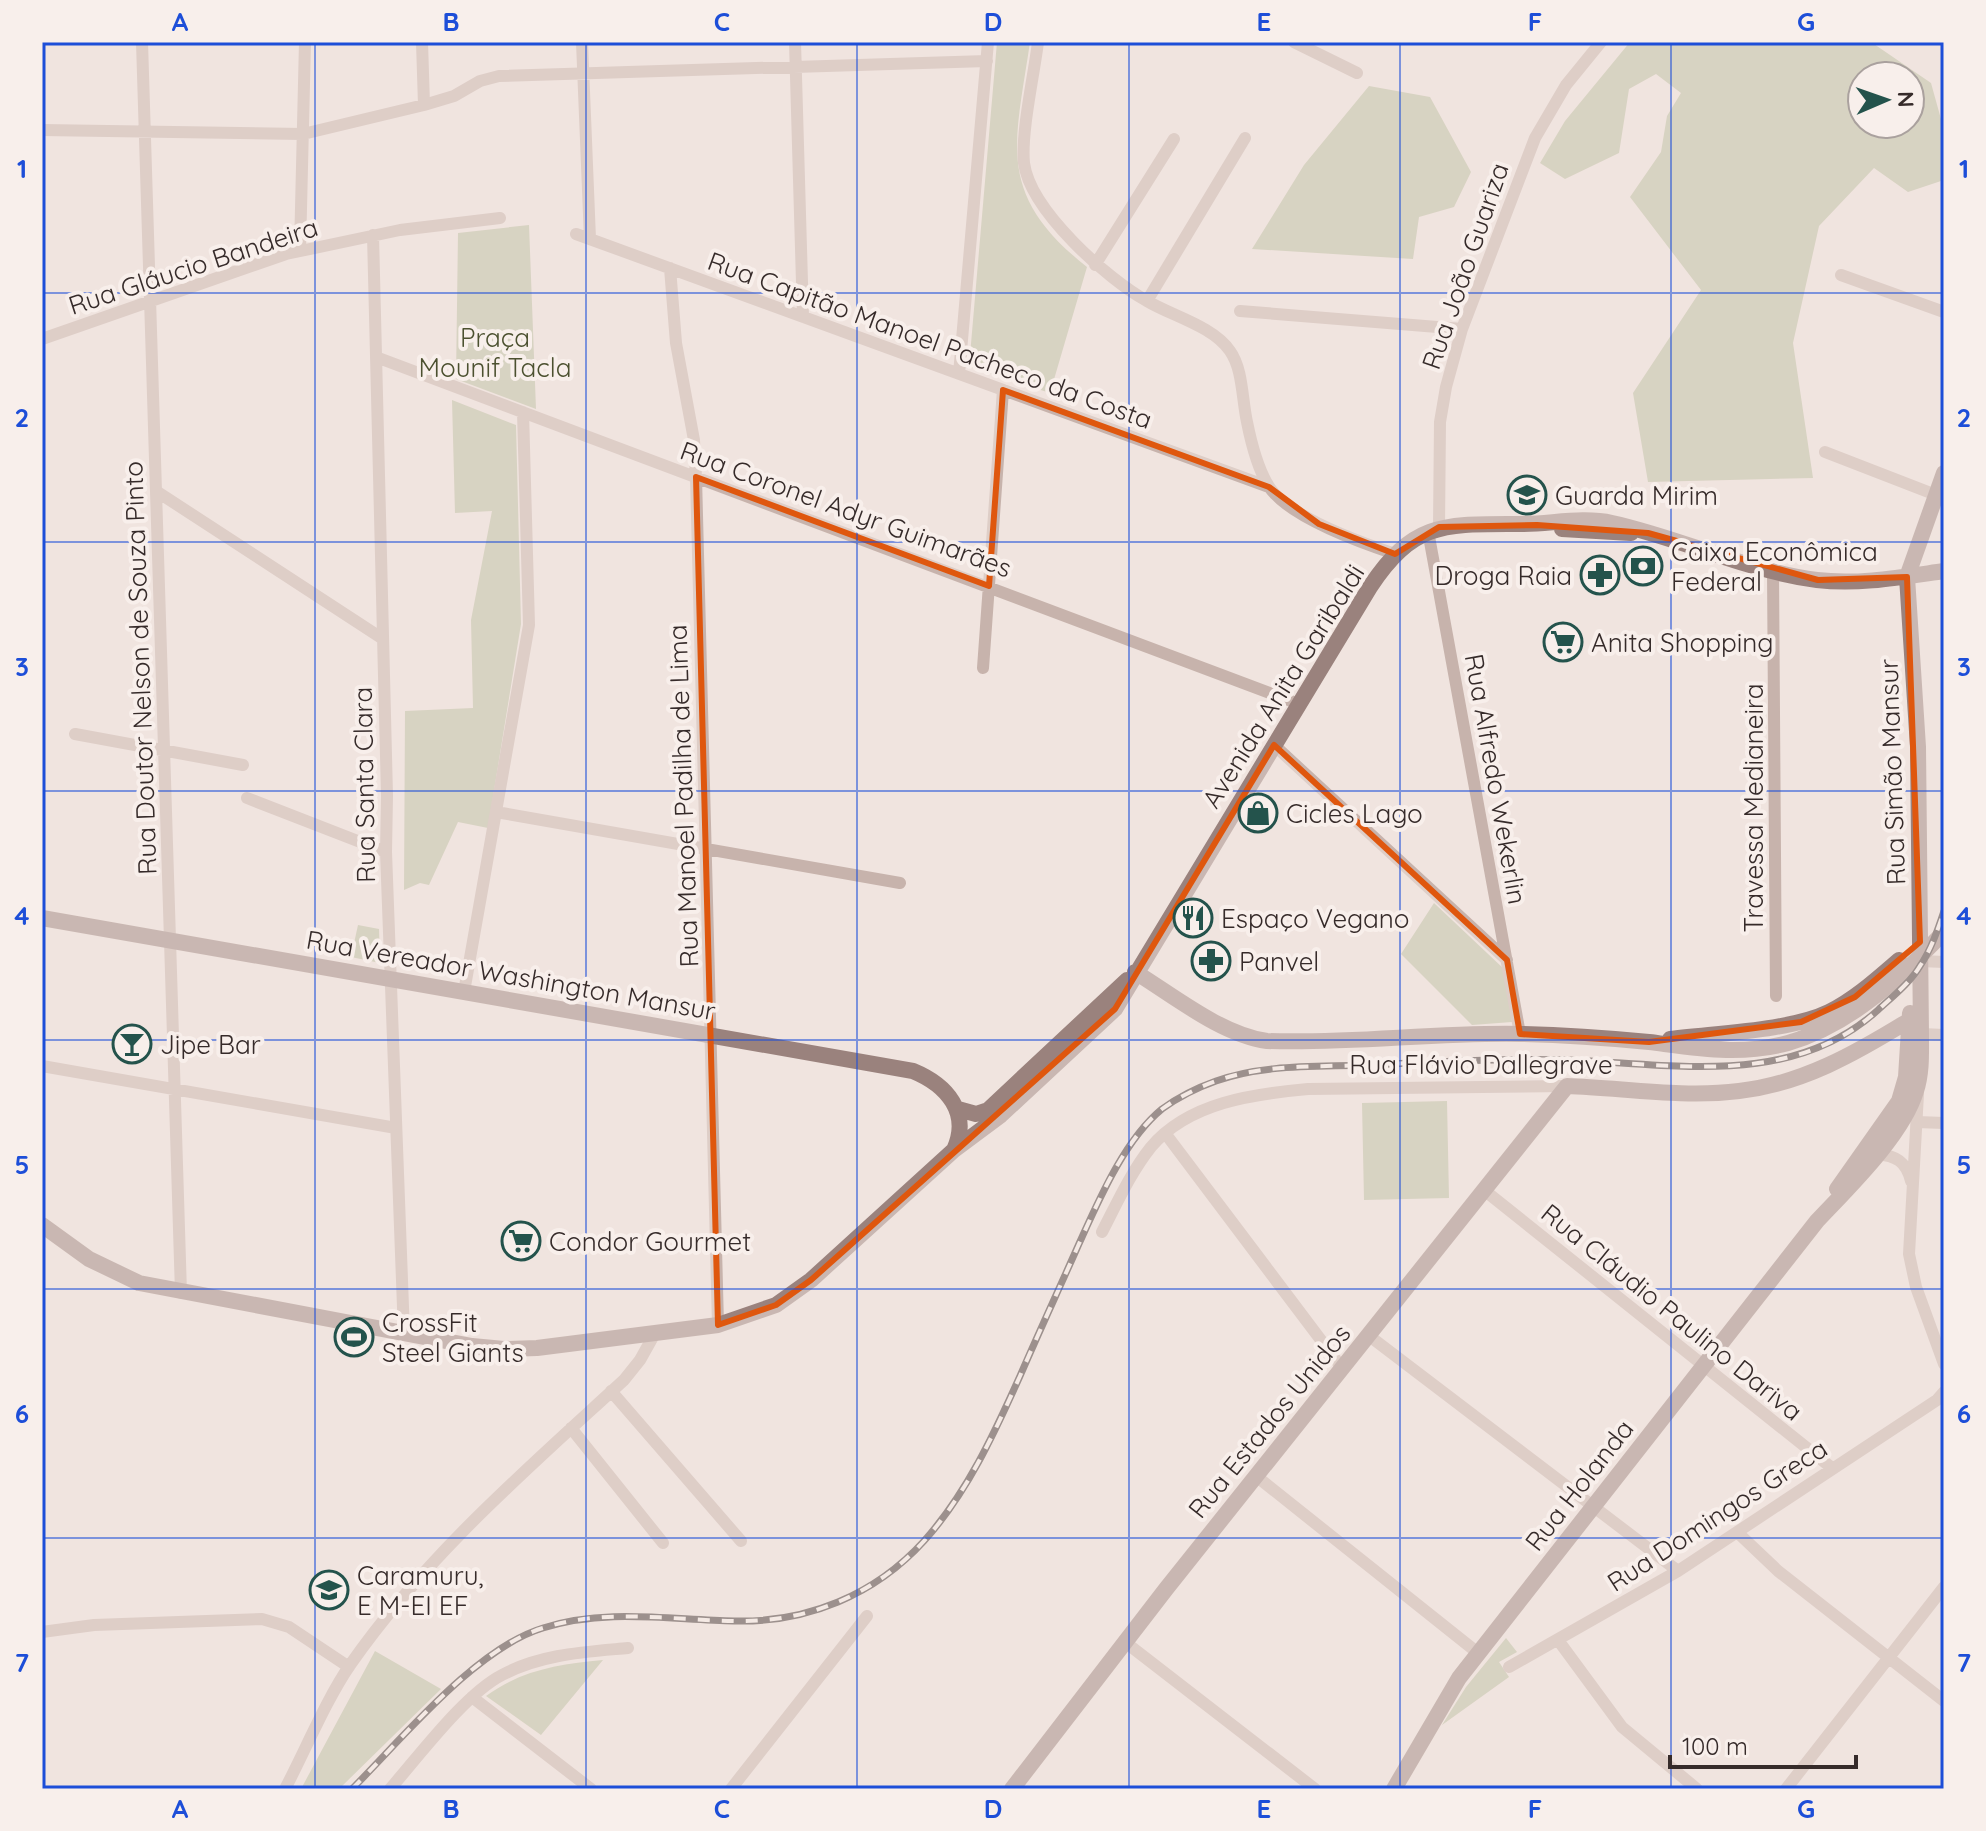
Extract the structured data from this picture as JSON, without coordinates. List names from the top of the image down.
{
  "streets": {
    "main road": [
      "Avenida Anita Garibaldi",
      "Rua Simão Mansur",
      "Rua Vereador Washington Mansur",
      "Rua Flávio Dallegrave",
      "Rua Estados Unidos",
      "Rua Holanda"
    ],
    "street": [
      "Rua Gláucio Bandeira",
      "Rua João Guariza",
      "Rua Capitão Manoel Pacheco da Costa",
      "Rua Coronel Adyr Guimarães",
      "Rua Doutor Nelson de Souza Pinto",
      "Rua Alfredo Wekerlin",
      "Rua Santa Clara",
      "Rua Manoel Padilha de Lima",
      "Travessa Medianeira",
      "Rua Cláudio Paulino Dariva",
      "Rua Domingos Greca"
    ]
  },
  "crossings": [
    ["Rua Gláucio Bandeira", "Rua Doutor Nelson de Souza Pinto"],
    ["Rua Gláucio Bandeira", "Rua Santa Clara"],
    ["Rua João Guariza", "Avenida Anita Garibaldi"],
    ["Rua João Guariza", "Rua Alfredo Wekerlin"],
    ["Rua Capitão Manoel Pacheco da Costa", "Avenida Anita Garibaldi"],
    ["Rua Capitão Manoel Pacheco da Costa", "Rua Manoel Padilha de Lima"],
    ["Rua Coronel Adyr Guimarães", "Avenida Anita Garibaldi"],
    ["Rua Coronel Adyr Guimarães", "Rua Santa Clara"],
    ["Rua Coronel Adyr Guimarães", "Rua Manoel Padilha de Lima"],
    ["Rua Doutor Nelson de Souza Pinto", "Avenida Anita Garibaldi"],
    ["Rua Doutor Nelson de Souza Pinto", "Rua Vereador Washington Mansur"],
    ["Avenida Anita Garibaldi", "Rua Alfredo Wekerlin"],
    ["Avenida Anita Garibaldi", "Rua Santa Clara"],
    ["Avenida Anita Garibaldi", "Rua Manoel Padilha de Lima"],
    ["Avenida Anita Garibaldi", "Rua Vereador Washington Mansur"],
    ["Avenida Anita Garibaldi", "Rua Flávio Dallegrave"],
    ["Rua Simão Mansur", "Rua Flávio Dallegrave"],
    ["Rua Simão Mansur", "Rua Holanda"],
    ["Rua Alfredo Wekerlin", "Rua Flávio Dallegrave"],
    ["Rua Santa Clara", "Rua Vereador Washington Mansur"],
    ["Rua Manoel Padilha de Lima", "Rua Vereador Washington Mansur"],
    ["Rua Flávio Dallegrave", "Rua Estados Unidos"],
    ["Rua Cláudio Paulino Dariva", "Rua Estados Unidos"],
    ["Rua Cláudio Paulino Dariva", "Rua Holanda"],
    ["Rua Cláudio Paulino Dariva", "Rua Domingos Greca"]
  ],
  "parks": ["Praça Mounif Tacla"],
  "places": {
    "school or university": ["Guarda Mirim", "Caramuru, E M-EI EF"],
    "bank": ["Caixa Econômica Federal"],
    "pharmacy": ["Droga Raia", "Panvel"],
    "supermarket": ["Anita Shopping", "Condor Gourmet"],
    "shop": ["Cicles Lago"],
    "restaurant": ["Espaço Vegano"],
    "bar": ["Jipe Bar"],
    "sports": ["CrossFit Steel Giants"]
  },
  "scale_bar": "100 m",
  "north": "right",
  "grid": {
    "columns": [
      "A",
      "B",
      "C",
      "D",
      "E",
      "F",
      "G"
    ],
    "rows": [
      "1",
      "2",
      "3",
      "4",
      "5",
      "6",
      "7"
    ]
  }
}
